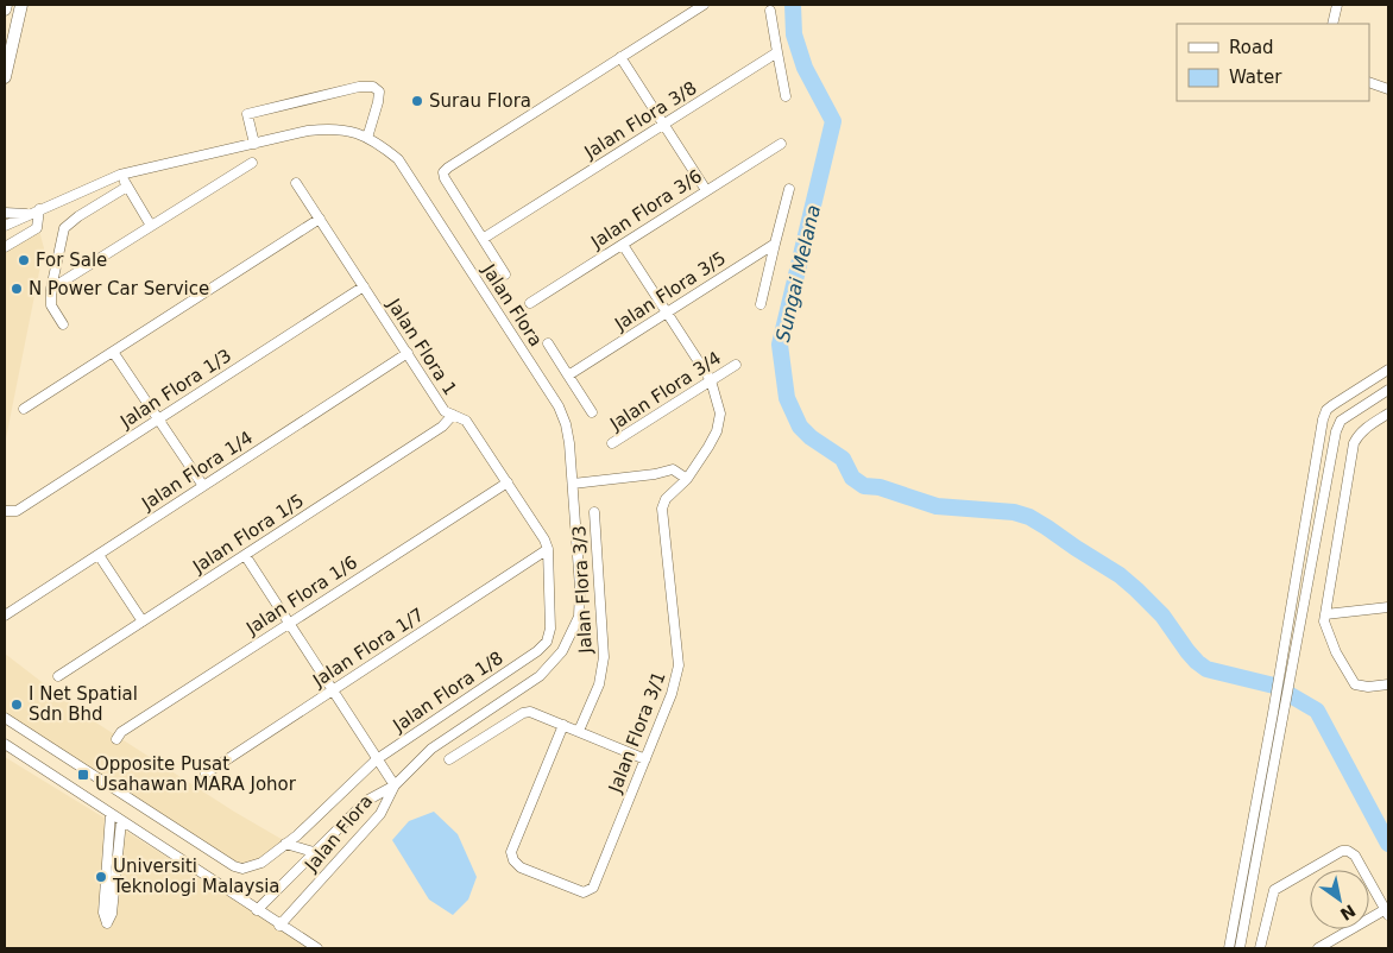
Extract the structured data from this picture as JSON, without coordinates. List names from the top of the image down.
{
  "streets": {
    "street": [
      "Jalan Flora 3/8",
      "Jalan Flora 3/6",
      "Jalan Flora 3/5",
      "Jalan Flora",
      "Jalan Flora 1",
      "Jalan Flora 1/3",
      "Jalan Flora 3/4",
      "Jalan Flora 1/4",
      "Jalan Flora 1/5",
      "Jalan Flora 3/3",
      "Jalan Flora 1/6",
      "Jalan Flora 1/7",
      "Jalan Flora 1/8",
      "Jalan Flora 3/1"
    ]
  },
  "crossings": [
    ["Jalan Flora 3/6", "Jalan Flora 3/1"],
    ["Jalan Flora 3/5", "Jalan Flora 3/1"],
    ["Jalan Flora 1", "Jalan Flora 1/3"],
    ["Jalan Flora 1", "Jalan Flora 1/4"],
    ["Jalan Flora 1", "Jalan Flora 1/5"],
    ["Jalan Flora 1", "Jalan Flora 1/6"],
    ["Jalan Flora 1", "Jalan Flora 1/7"],
    ["Jalan Flora 1", "Jalan Flora 1/8"],
    ["Jalan Flora 3/4", "Jalan Flora 3/1"]
  ],
  "water": ["Sungai Melana"],
  "places": {
    "other": [
      "Surau Flora",
      "For Sale",
      "N Power Car Service",
      "I Net Spatial Sdn Bhd",
      "Universiti Teknologi Malaysia"
    ],
    "transit": ["Opposite Pusat Usahawan MARA Johor"]
  },
  "legend": ["Road", "Water"],
  "north": "bottom right"
}
